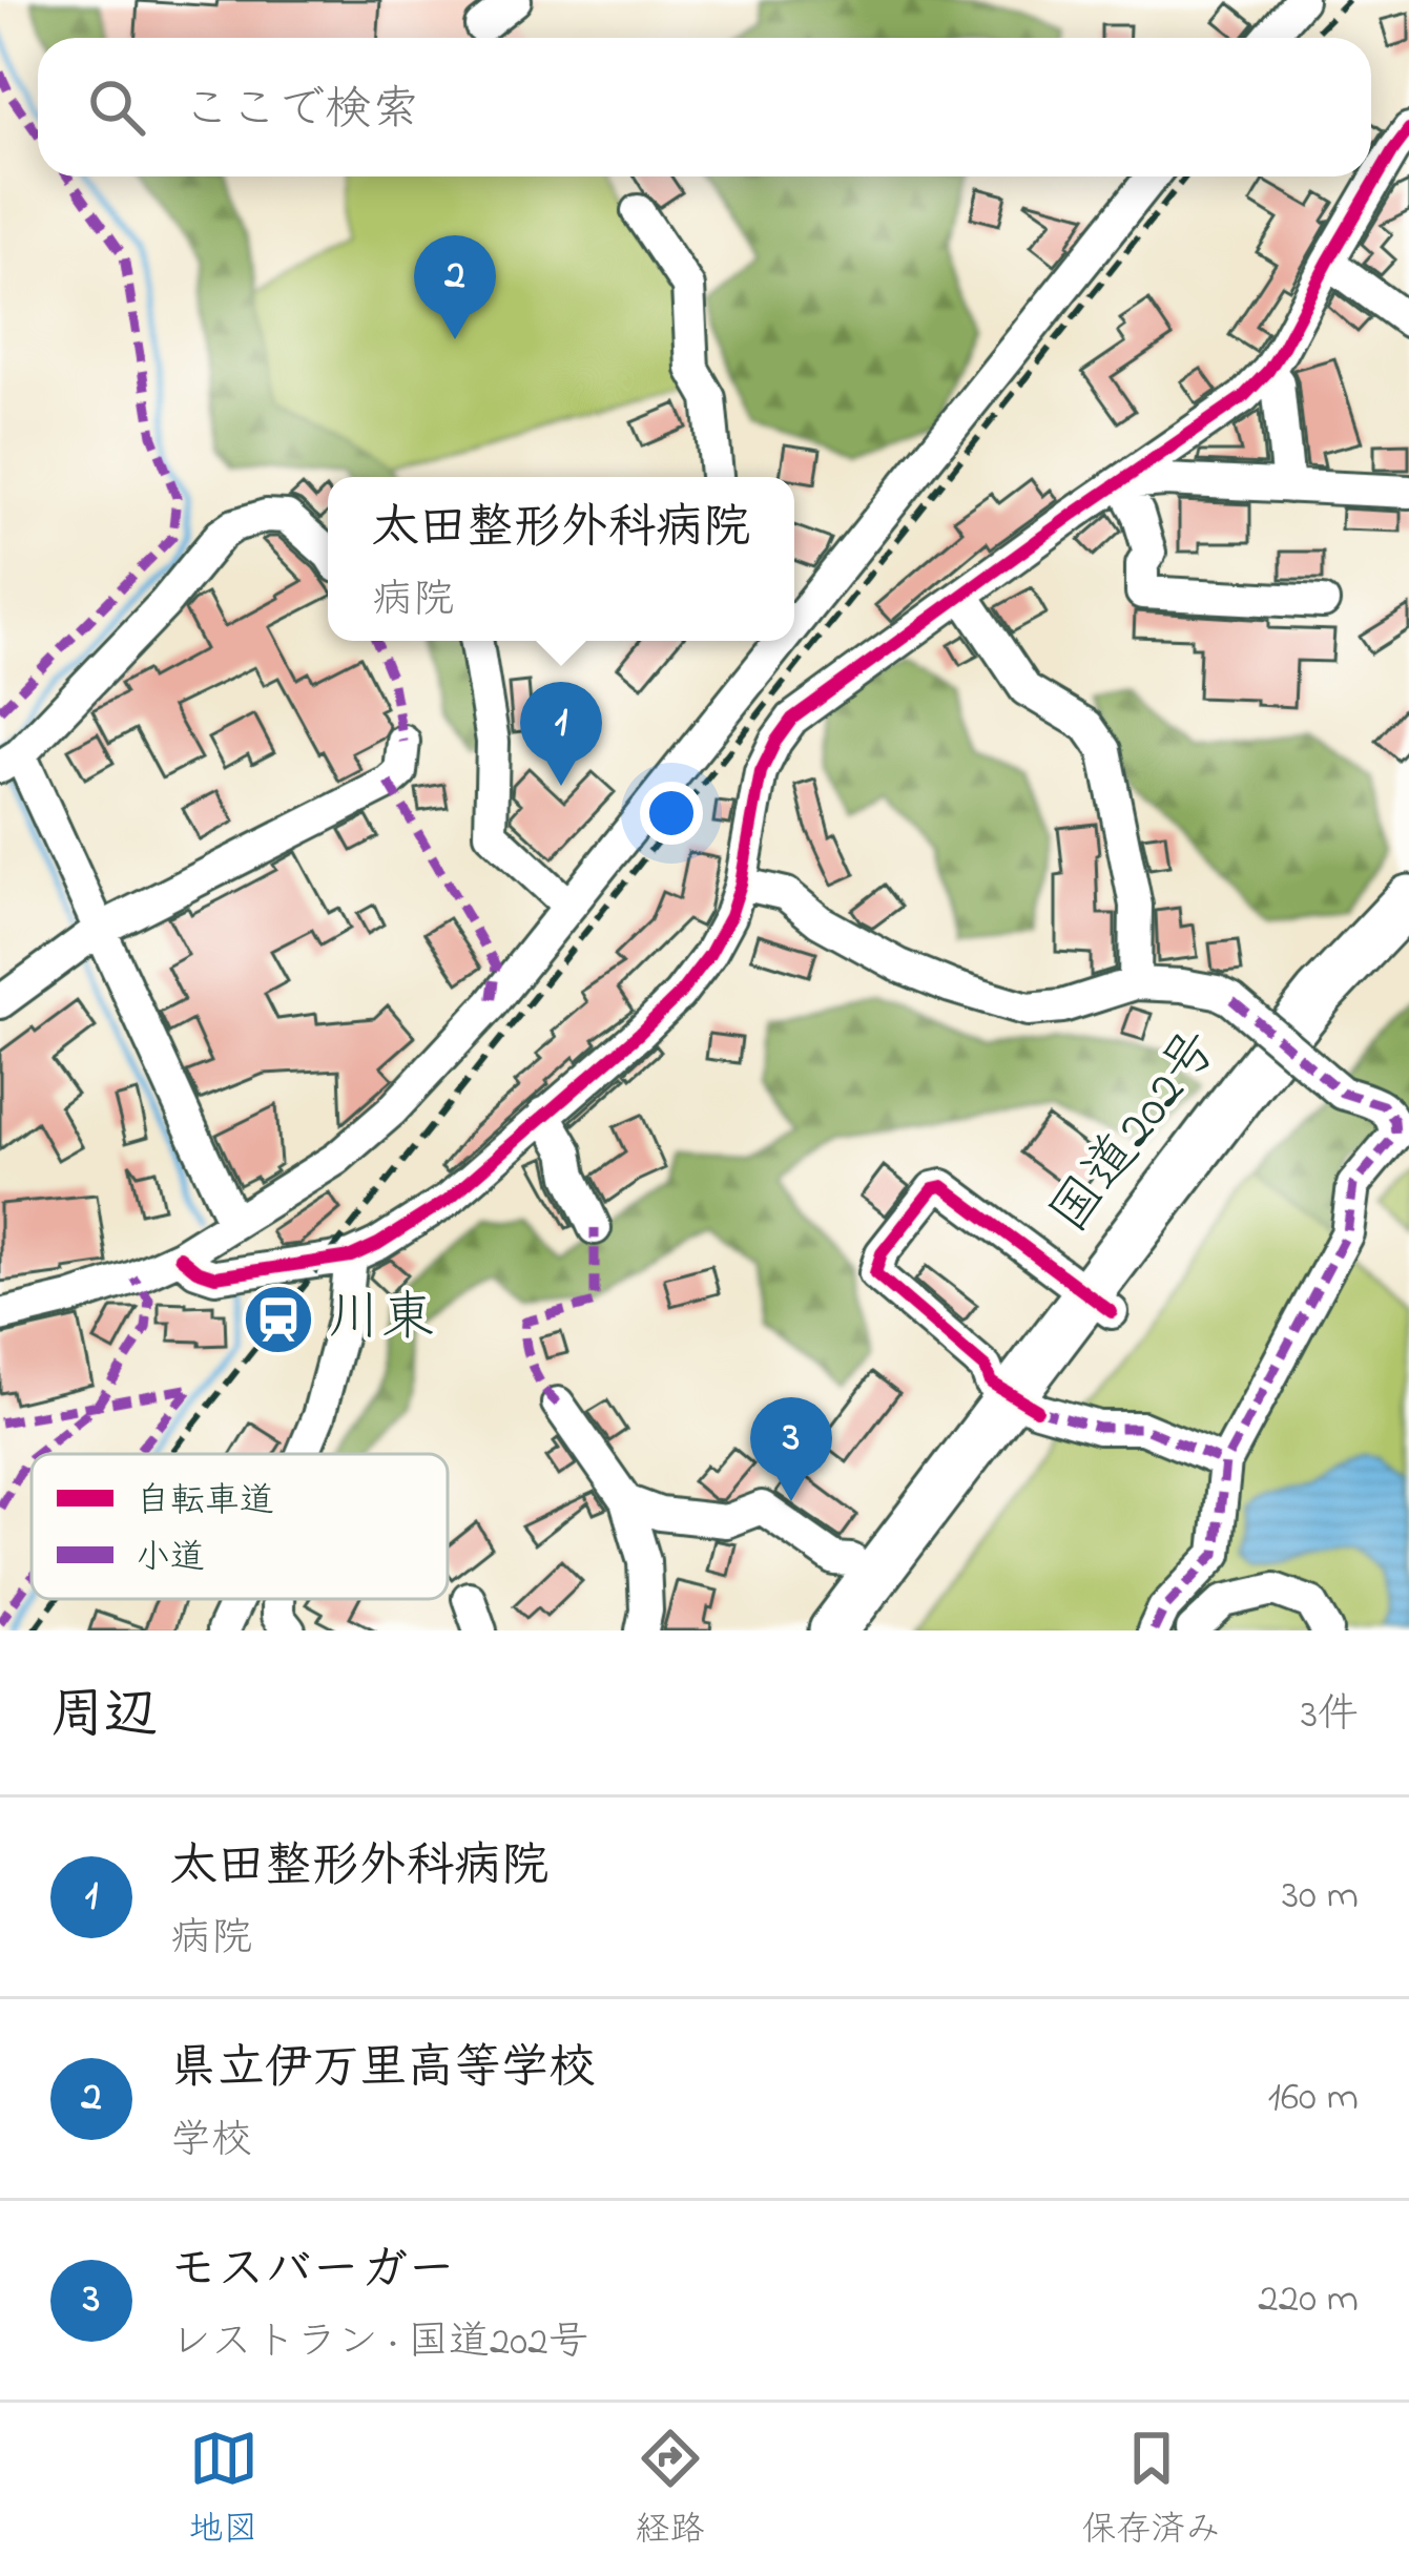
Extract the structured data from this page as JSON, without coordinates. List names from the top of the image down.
{
  "streets": {
    "highway": ["国道202号"]
  },
  "places": {
    "station": ["川東"]
  },
  "legend": ["自転車道", "小道"],
  "page": {
    "search": "ここで検索",
    "pins": ["2", "1", "3"],
    "popup": ["太田整形外科病院", "病院"],
    "heading": ["周辺", "3件"],
    "list": [
      {
        "mark": "1",
        "name": "太田整形外科病院",
        "note": "病院",
        "value": "30 m"
      },
      {
        "mark": "2",
        "name": "県立伊万里高等学校",
        "note": "学校",
        "value": "160 m"
      },
      {
        "mark": "3",
        "name": "モスバーガー",
        "note": "レストラン · 国道202号",
        "value": "220 m"
      }
    ],
    "nav": ["地図", "経路", "保存済み"]
  }
}
